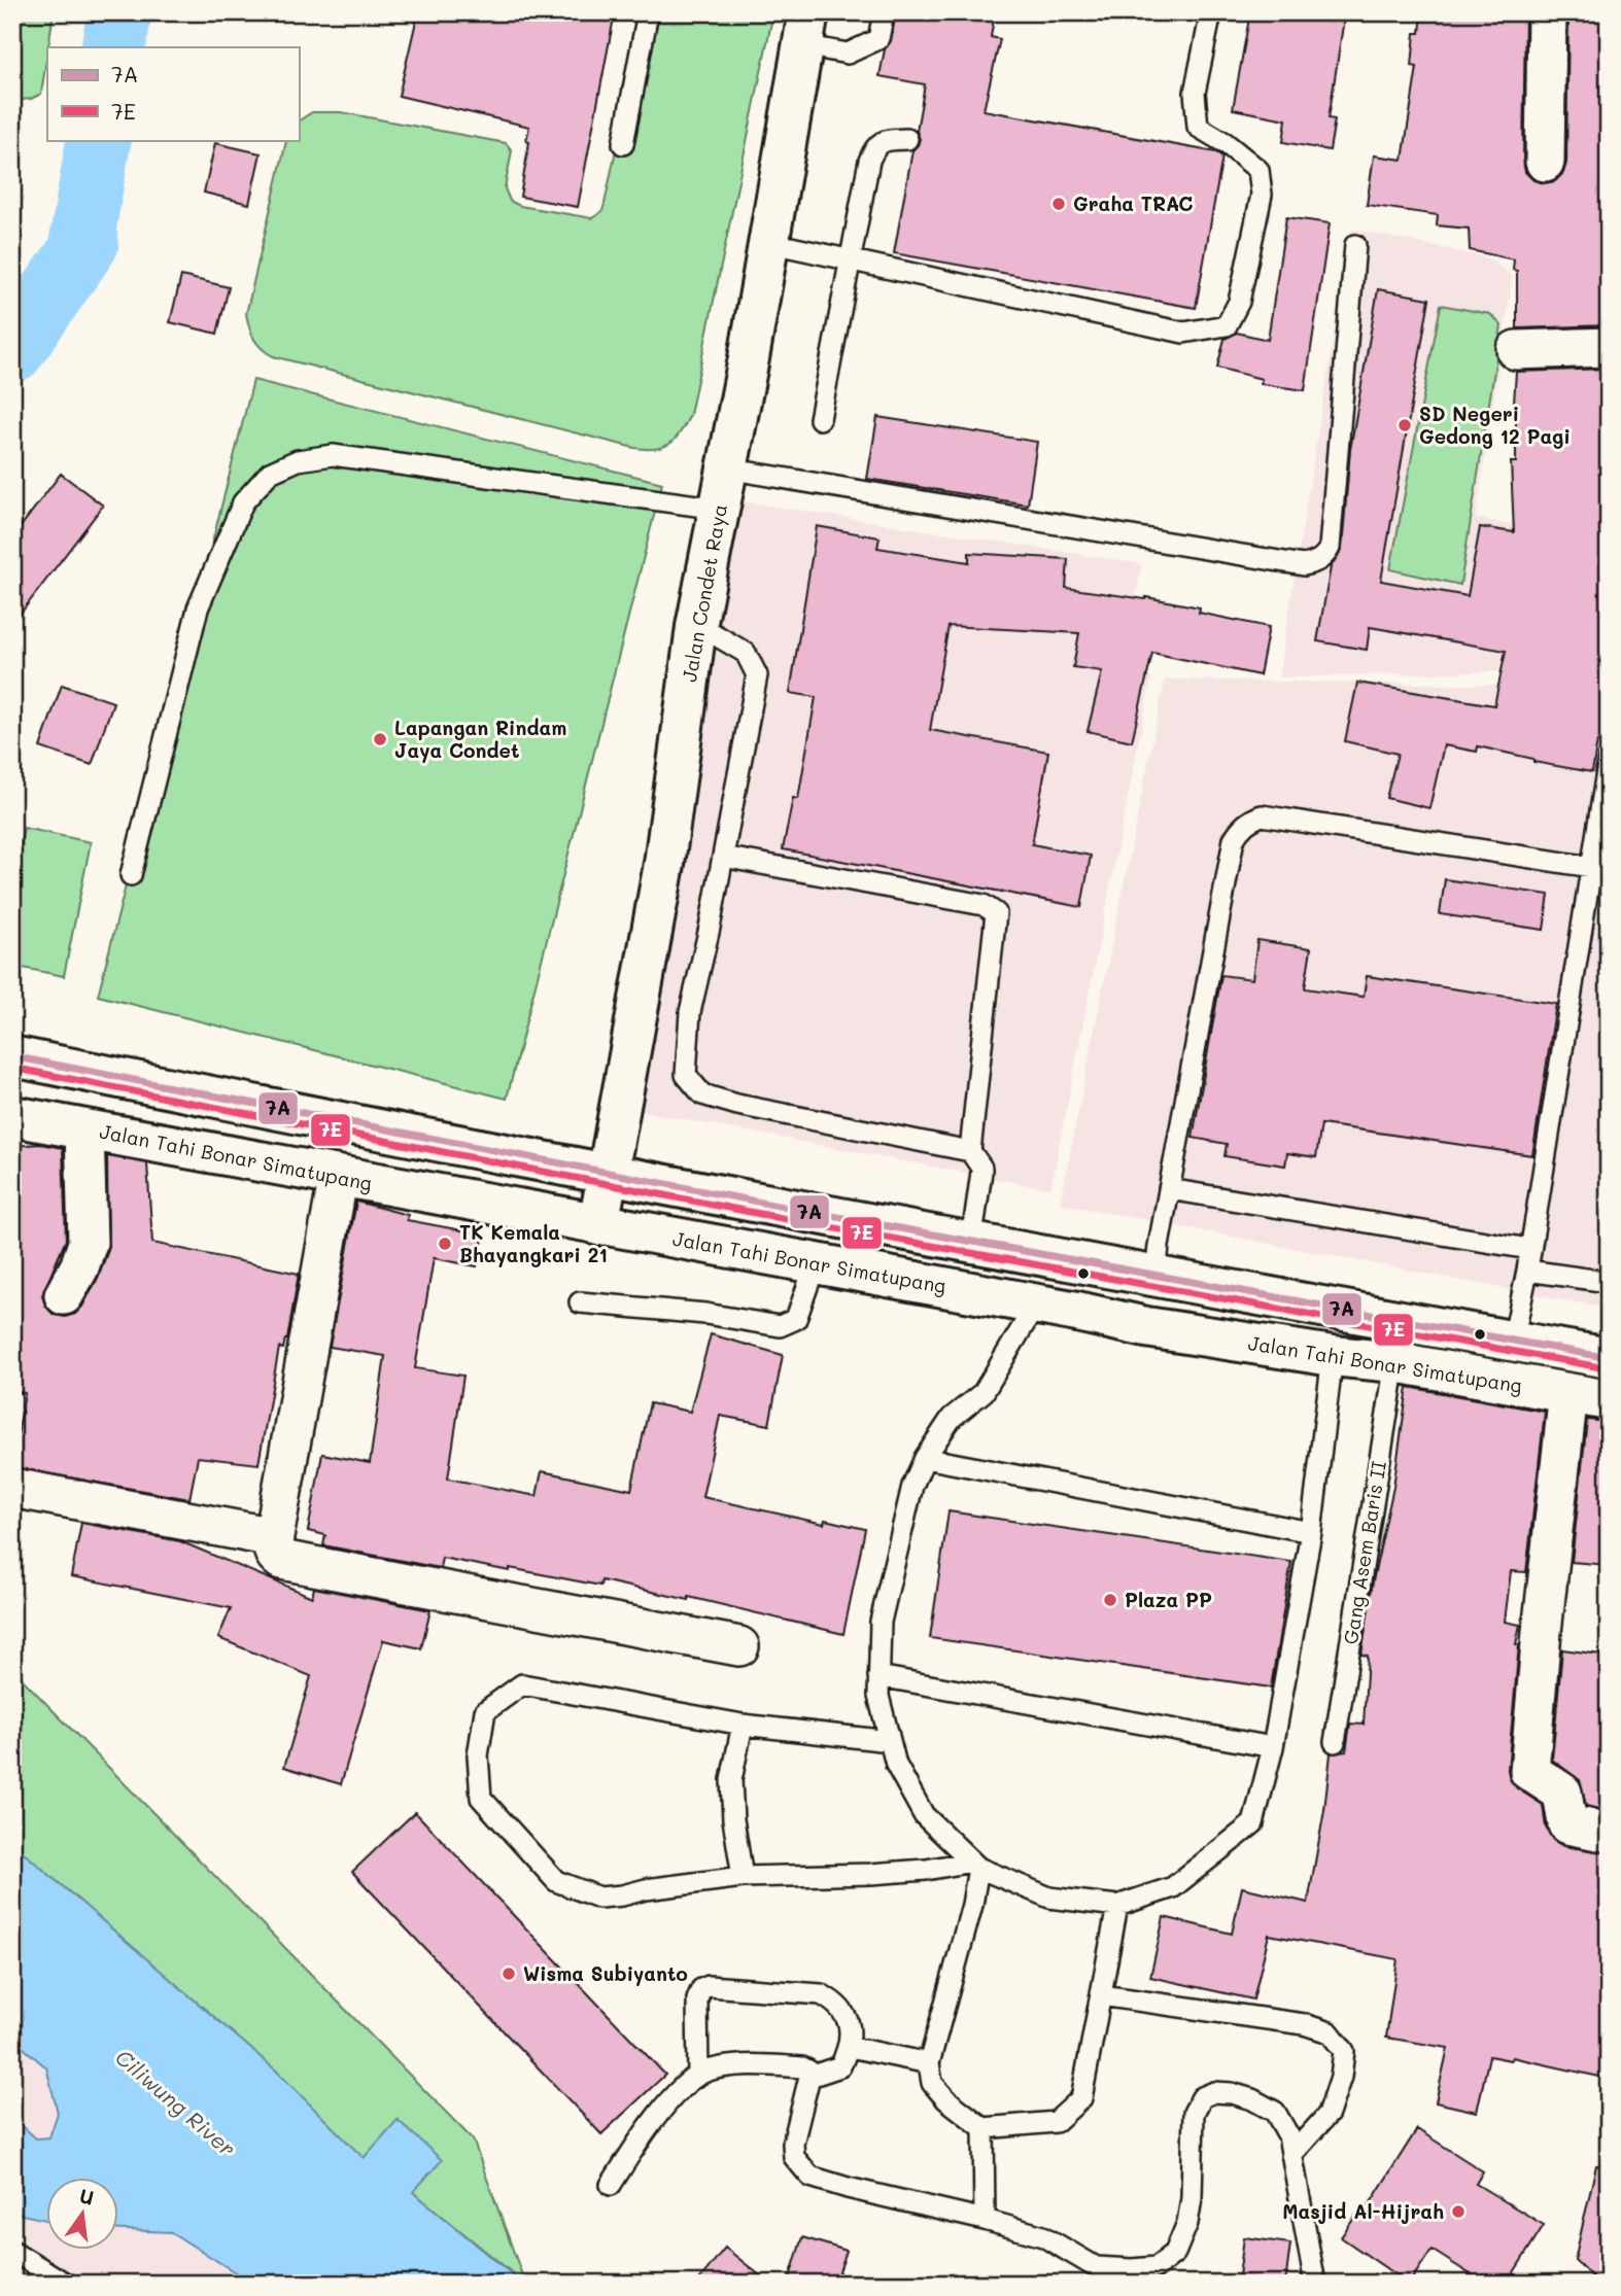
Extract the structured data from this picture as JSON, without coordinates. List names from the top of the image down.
{
  "streets": {
    "main road": ["Jalan Condet Raya", "Jalan Tahi Bonar Simatupang"],
    "lane": ["Gang Asem Baris II"]
  },
  "crossings": [
    ["Jalan Condet Raya", "Jalan Tahi Bonar Simatupang"],
    ["Jalan Tahi Bonar Simatupang", "Gang Asem Baris II"]
  ],
  "water": ["Ciliwung River"],
  "places": [
    "Graha TRAC",
    "SD Negeri Gedong 12 Pagi",
    "Lapangan Rindam Jaya Condet",
    "TK Kemala Bhayangkari 21",
    "Plaza PP",
    "Wisma Subiyanto",
    "Masjid Al-Hijrah"
  ],
  "lines": ["transit line 7A", "transit line 7E"],
  "legend": ["7A", "7E"],
  "north": "top"
}
